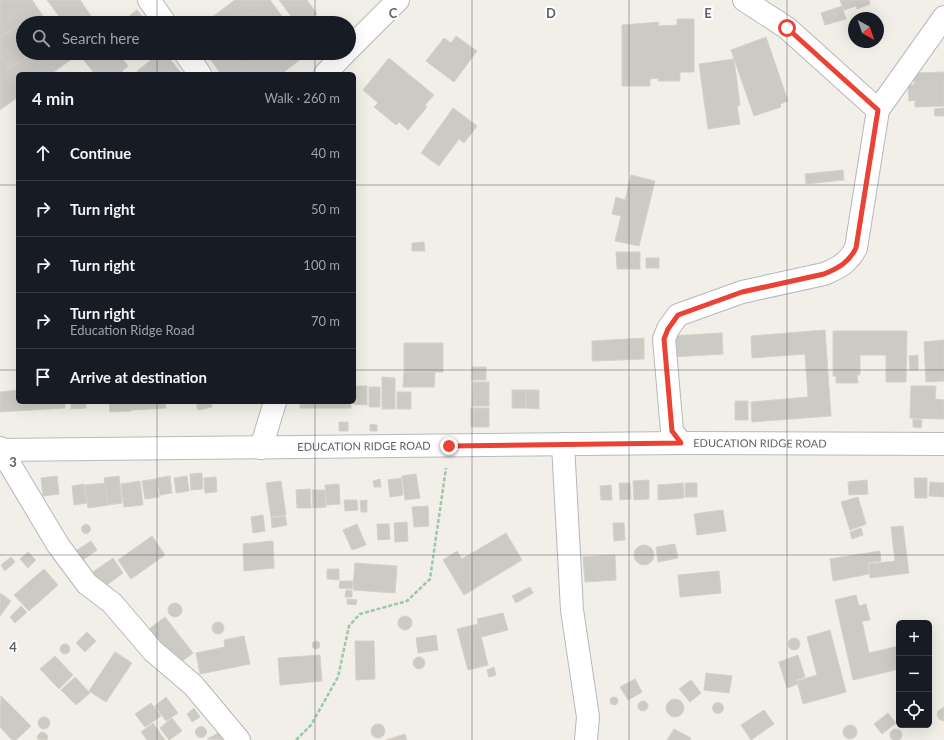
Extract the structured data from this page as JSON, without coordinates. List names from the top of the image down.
{
  "streets": {
    "street": ["EDUCATION RIDGE ROAD"]
  },
  "north": "bottom right",
  "page": {
    "search": "Search here",
    "heading": ["4 min", "Walk · 260 m"],
    "list": [
      ["Continue", "40 m"],
      ["Turn right", "50 m"],
      ["Turn right", "100 m"],
      ["Turn right", "Education Ridge Road", "70 m"],
      "Arrive at destination"
    ],
    "map_buttons": ["+", "−"]
  },
  "grid": {
    "columns": ["C", "D", "E"],
    "rows": ["3", "4"]
  }
}
